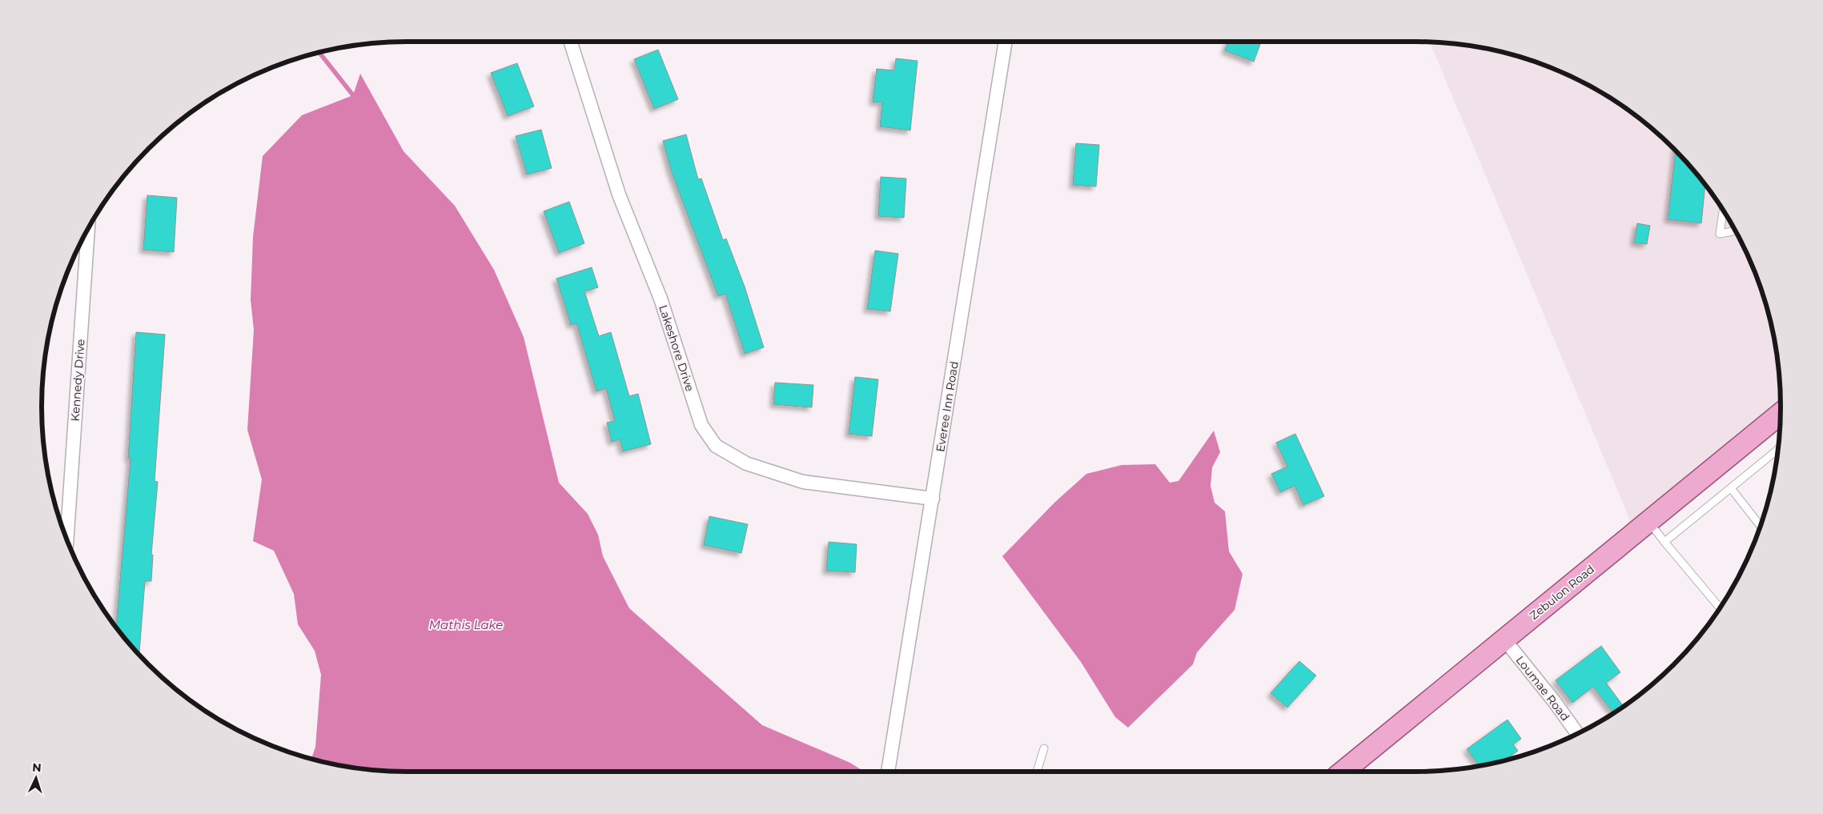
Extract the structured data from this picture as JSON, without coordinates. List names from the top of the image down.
{
  "streets": {
    "main road": ["Zebulon Road"],
    "street": [
      "Lakeshore Drive",
      "Kennedy Drive",
      "Everee Inn Road",
      "Loumae Road"
    ]
  },
  "crossings": [
    ["Lakeshore Drive", "Everee Inn Road"],
    ["Zebulon Road", "Loumae Road"]
  ],
  "water": ["Mathis Lake"],
  "north": "top"
}
